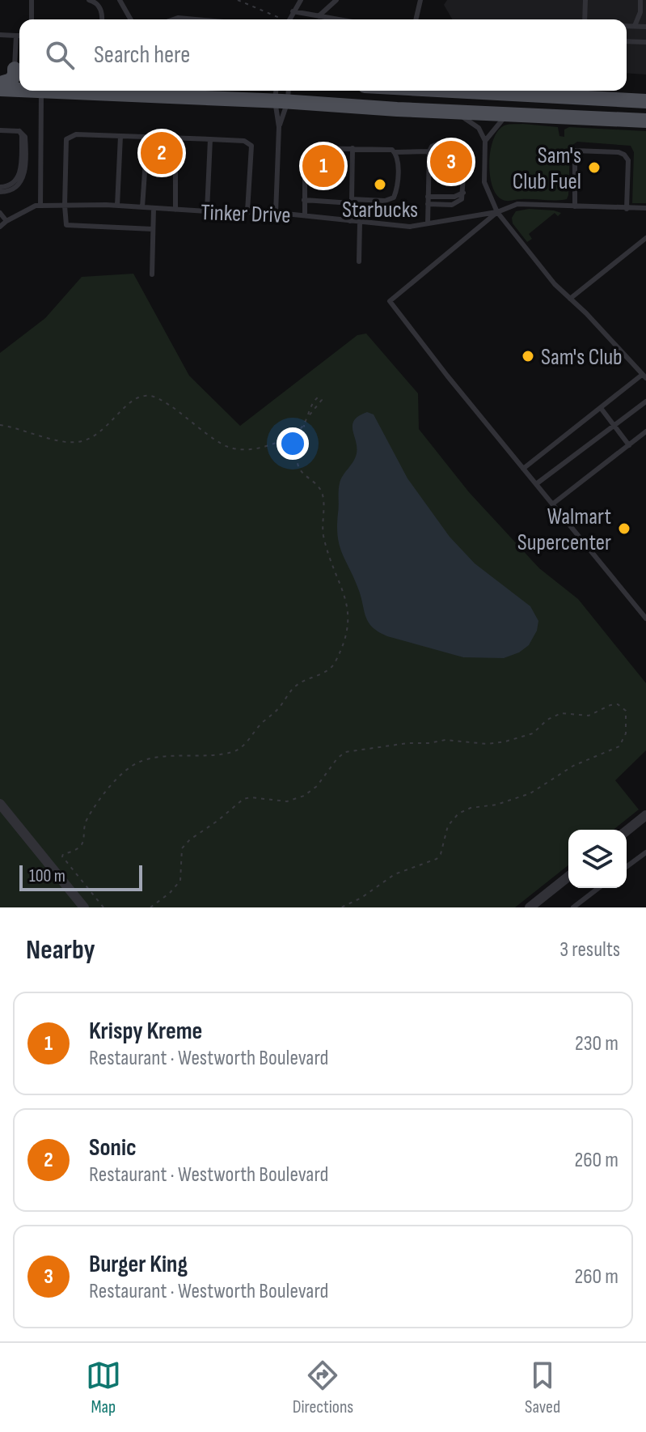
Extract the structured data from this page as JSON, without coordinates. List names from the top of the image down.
{
  "streets": {
    "lane": ["Tinker Drive"]
  },
  "places": [
    "Sam's Club Fuel",
    "Starbucks",
    "Sam's Club",
    "Walmart Supercenter"
  ],
  "scale_bar": "100 m",
  "page": {
    "search": "Search here",
    "pins": ["2", "3", "1"],
    "scale": "100 m",
    "heading": ["Nearby", "3 results"],
    "list": [
      {
        "mark": "1",
        "name": "Krispy Kreme",
        "note": "Restaurant · Westworth Boulevard",
        "value": "230 m"
      },
      {
        "mark": "2",
        "name": "Sonic",
        "note": "Restaurant · Westworth Boulevard",
        "value": "260 m"
      },
      {
        "mark": "3",
        "name": "Burger King",
        "note": "Restaurant · Westworth Boulevard",
        "value": "260 m"
      }
    ],
    "nav": ["Map", "Directions", "Saved"]
  }
}
